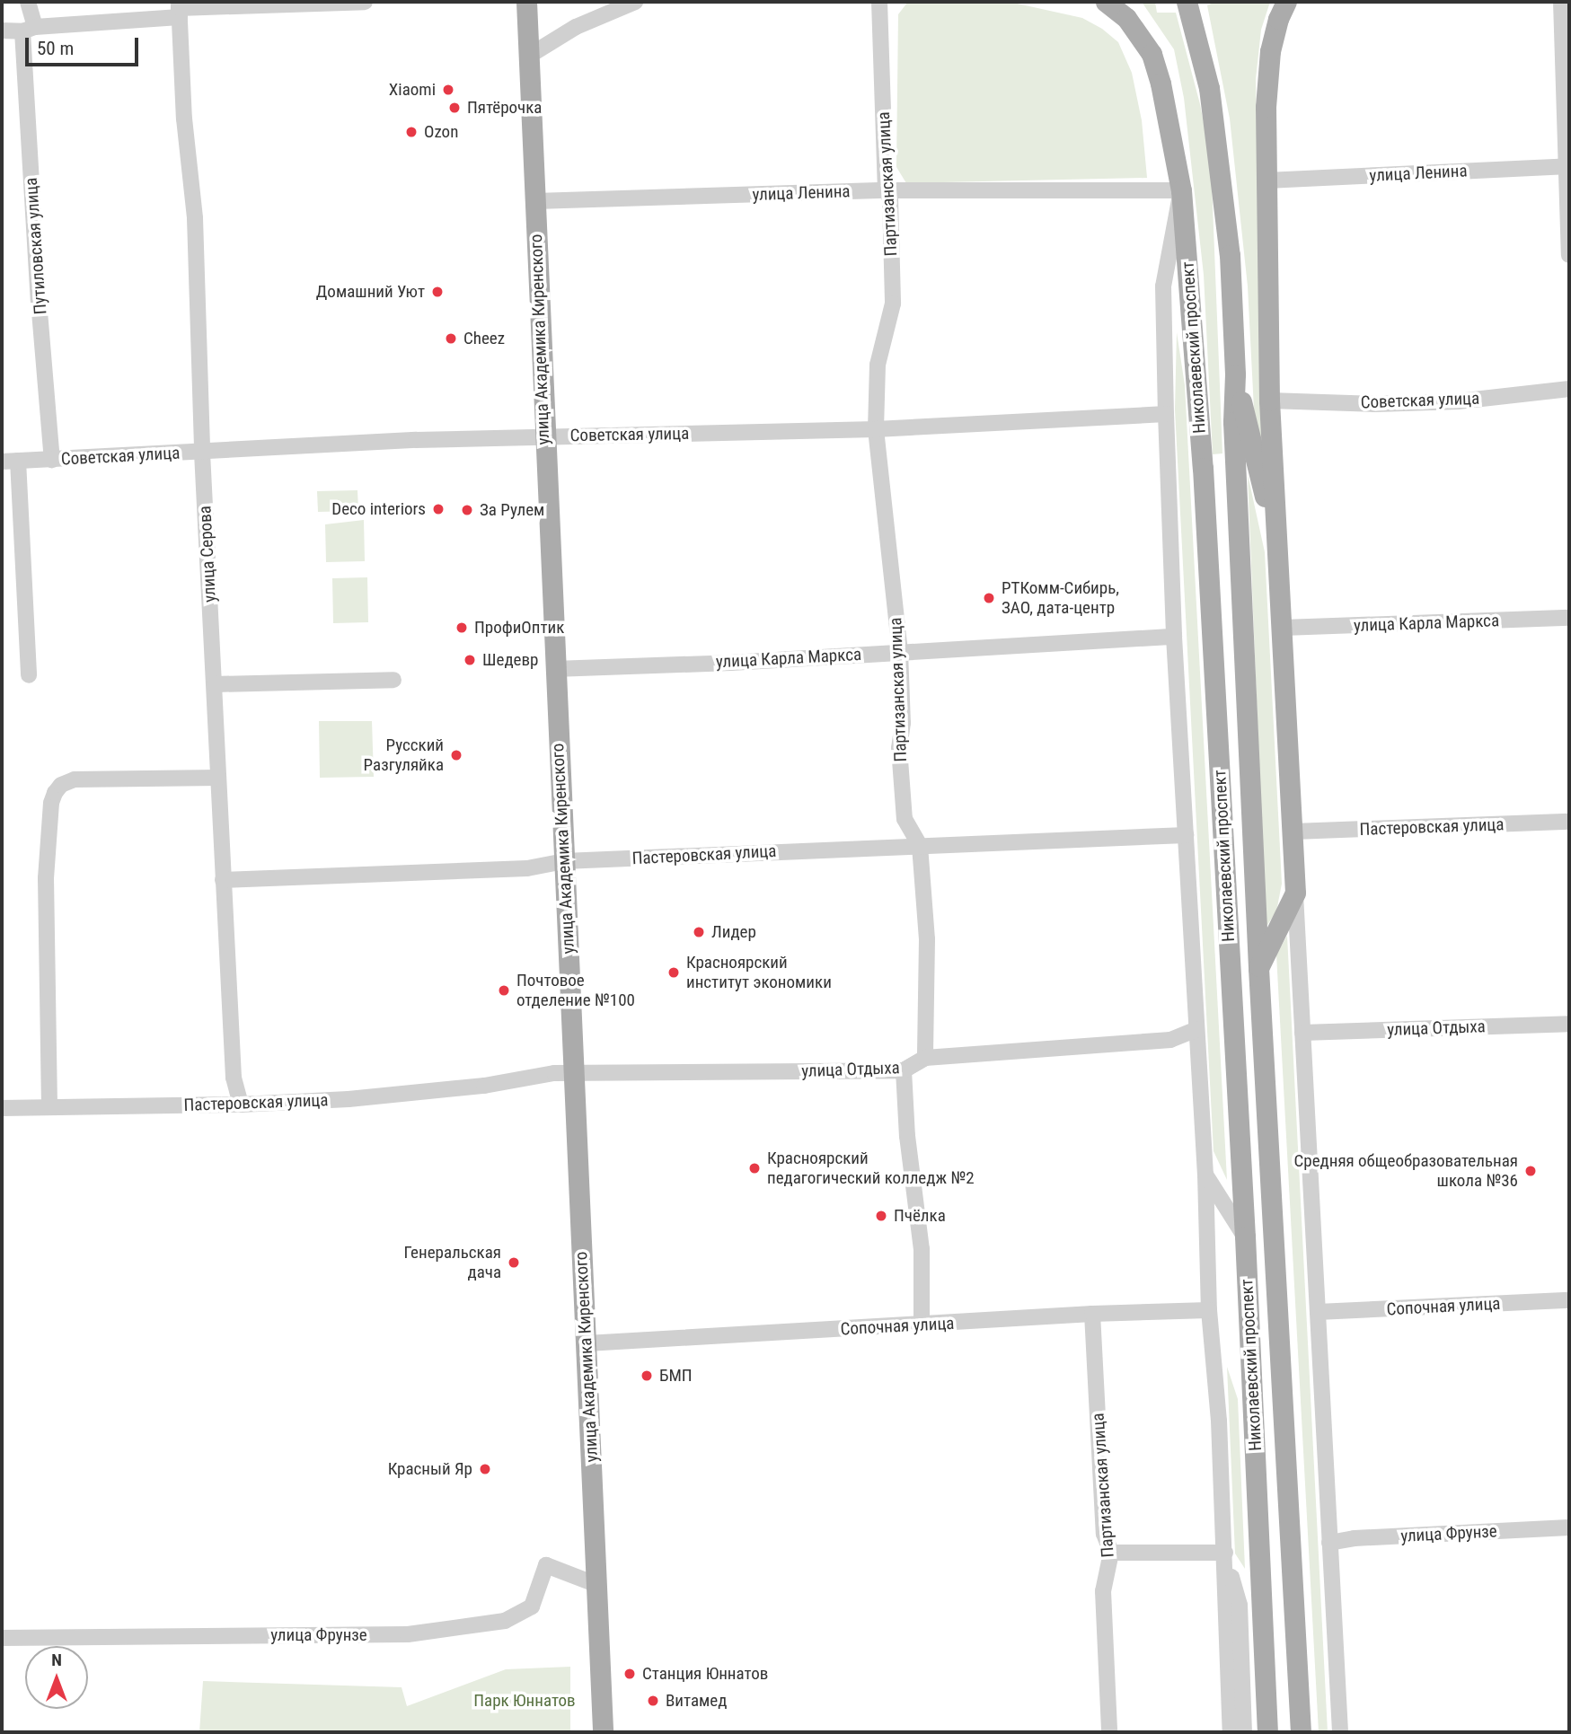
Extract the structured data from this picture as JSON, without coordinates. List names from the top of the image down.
{
  "streets": {
    "main road": ["улица Академика Киренского", "Николаевский проспект"],
    "street": [
      "улица Ленина",
      "Партизанская улица",
      "Путиловская улица",
      "Советская улица",
      "улица Серова",
      "улица Карла Маркса",
      "Пастеровская улица",
      "улица Отдыха",
      "Сопочная улица",
      "улица Фрунзе"
    ]
  },
  "crossings": [
    ["улица Ленина", "Партизанская улица"],
    ["улица Ленина", "улица Академика Киренского"],
    ["улица Ленина", "Николаевский проспект"],
    ["Партизанская улица", "Советская улица"],
    ["Партизанская улица", "улица Карла Маркса"],
    ["Партизанская улица", "Пастеровская улица"],
    ["Партизанская улица", "Сопочная улица"],
    ["Путиловская улица", "Советская улица"],
    ["улица Академика Киренского", "Советская улица"],
    ["улица Академика Киренского", "улица Карла Маркса"],
    ["улица Академика Киренского", "Пастеровская улица"],
    ["улица Академика Киренского", "улица Отдыха"],
    ["улица Академика Киренского", "Сопочная улица"],
    ["улица Академика Киренского", "улица Фрунзе"],
    ["Советская улица", "улица Серова"],
    ["улица Серова", "Пастеровская улица"],
    ["Пастеровская улица", "улица Отдыха"]
  ],
  "parks": ["Парк Юннатов"],
  "places": [
    "Xiaomi",
    "Пятёрочка",
    "Ozon",
    "Домашний Уют",
    "Cheez",
    "Deco interiors",
    "За Рулем",
    "РТКомм-Сибирь, ЗАО, дата-центр",
    "ПрофиОптик",
    "Шедевр",
    "Русский Разгуляйка",
    "Лидер",
    "Красноярский институт экономики",
    "Почтовое отделение №100",
    "Красноярский педагогический колледж №2",
    "Средняя общеобразовательная школа №36",
    "Пчёлка",
    "Генеральская дача",
    "БМП",
    "Красный Яр",
    "Станция Юннатов",
    "Витамед"
  ],
  "scale_bar": "50 m",
  "north": "top"
}
